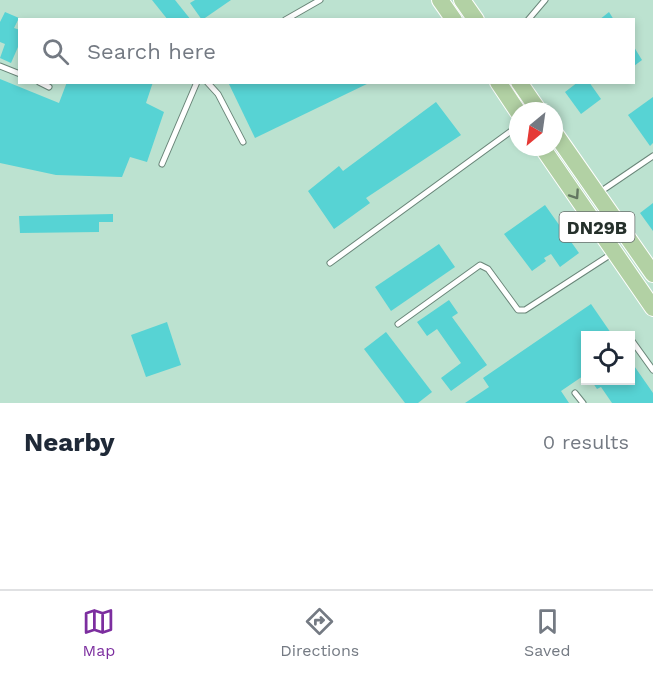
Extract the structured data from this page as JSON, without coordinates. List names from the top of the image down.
{
  "streets": {
    "main road": ["DN29B"]
  },
  "north": "bottom left",
  "page": {
    "search": "Search here",
    "heading": ["Nearby", "0 results"],
    "nav": ["Map", "Directions", "Saved"]
  }
}
